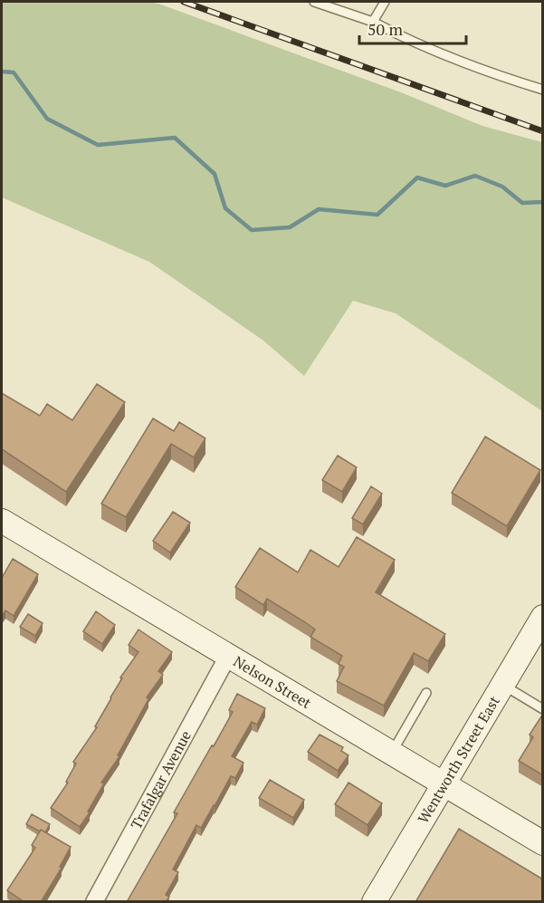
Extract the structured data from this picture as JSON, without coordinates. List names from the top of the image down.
{
  "streets": {
    "street": ["Nelson Street", "Wentworth Street East", "Trafalgar Avenue"]
  },
  "crossings": [
    ["Nelson Street", "Wentworth Street East"],
    ["Nelson Street", "Trafalgar Avenue"]
  ],
  "scale_bar": "50 m"
}
